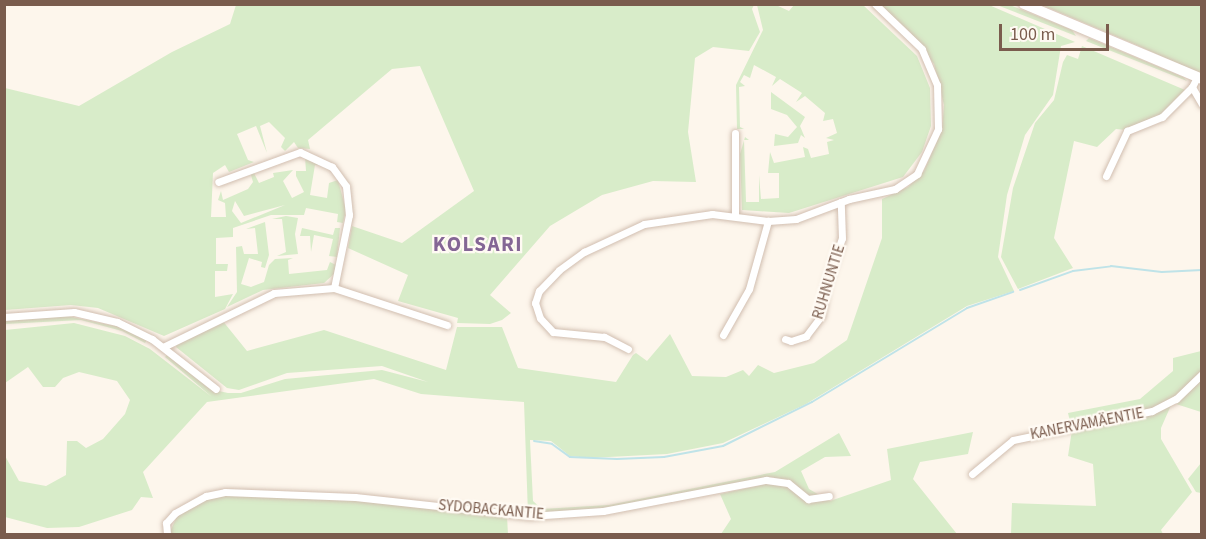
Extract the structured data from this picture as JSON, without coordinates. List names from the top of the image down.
{
  "streets": {
    "street": ["RUHNUNTIE", "KANERVAMÄENTIE", "SYDOBACKANTIE"]
  },
  "districts": ["KOLSARI"],
  "scale_bar": "100 m"
}
